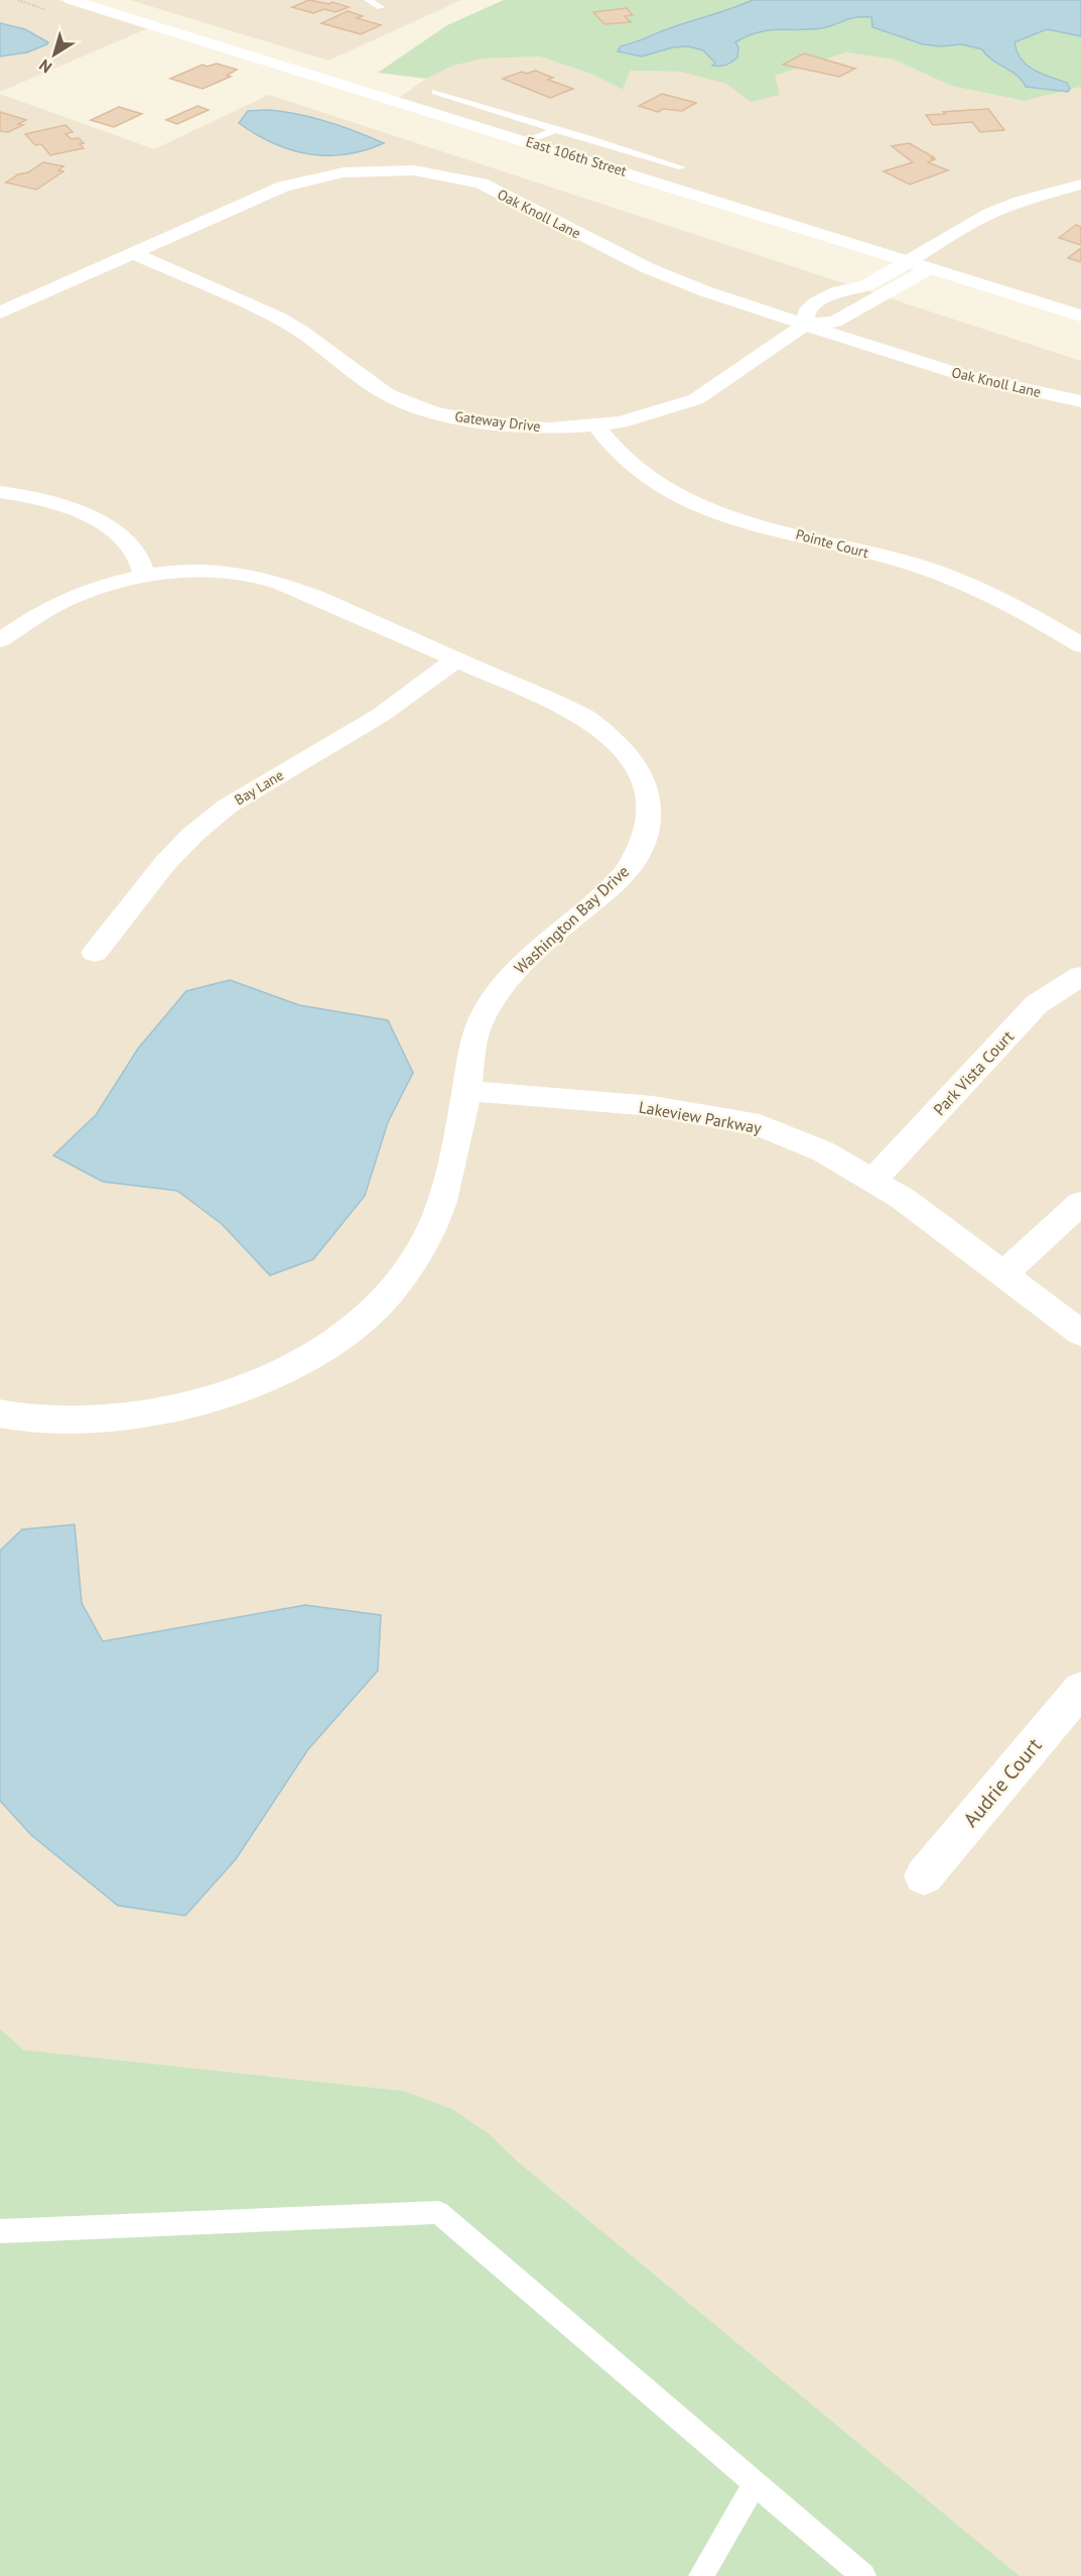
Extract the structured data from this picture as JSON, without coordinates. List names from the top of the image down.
{
  "streets": {
    "main road": ["East 106th Street"],
    "street": [
      "Oak Knoll Lane",
      "Gateway Drive",
      "Pointe Court",
      "Bay Lane",
      "Washington Bay Drive",
      "Park Vista Court",
      "Lakeview Parkway",
      "Audrie Court"
    ]
  },
  "crossings": [
    ["East 106th Street", "Gateway Drive"],
    ["Oak Knoll Lane", "Gateway Drive"],
    ["Gateway Drive", "Pointe Court"],
    ["Bay Lane", "Washington Bay Drive"],
    ["Washington Bay Drive", "Lakeview Parkway"],
    ["Park Vista Court", "Lakeview Parkway"]
  ],
  "north": "bottom left"
}
